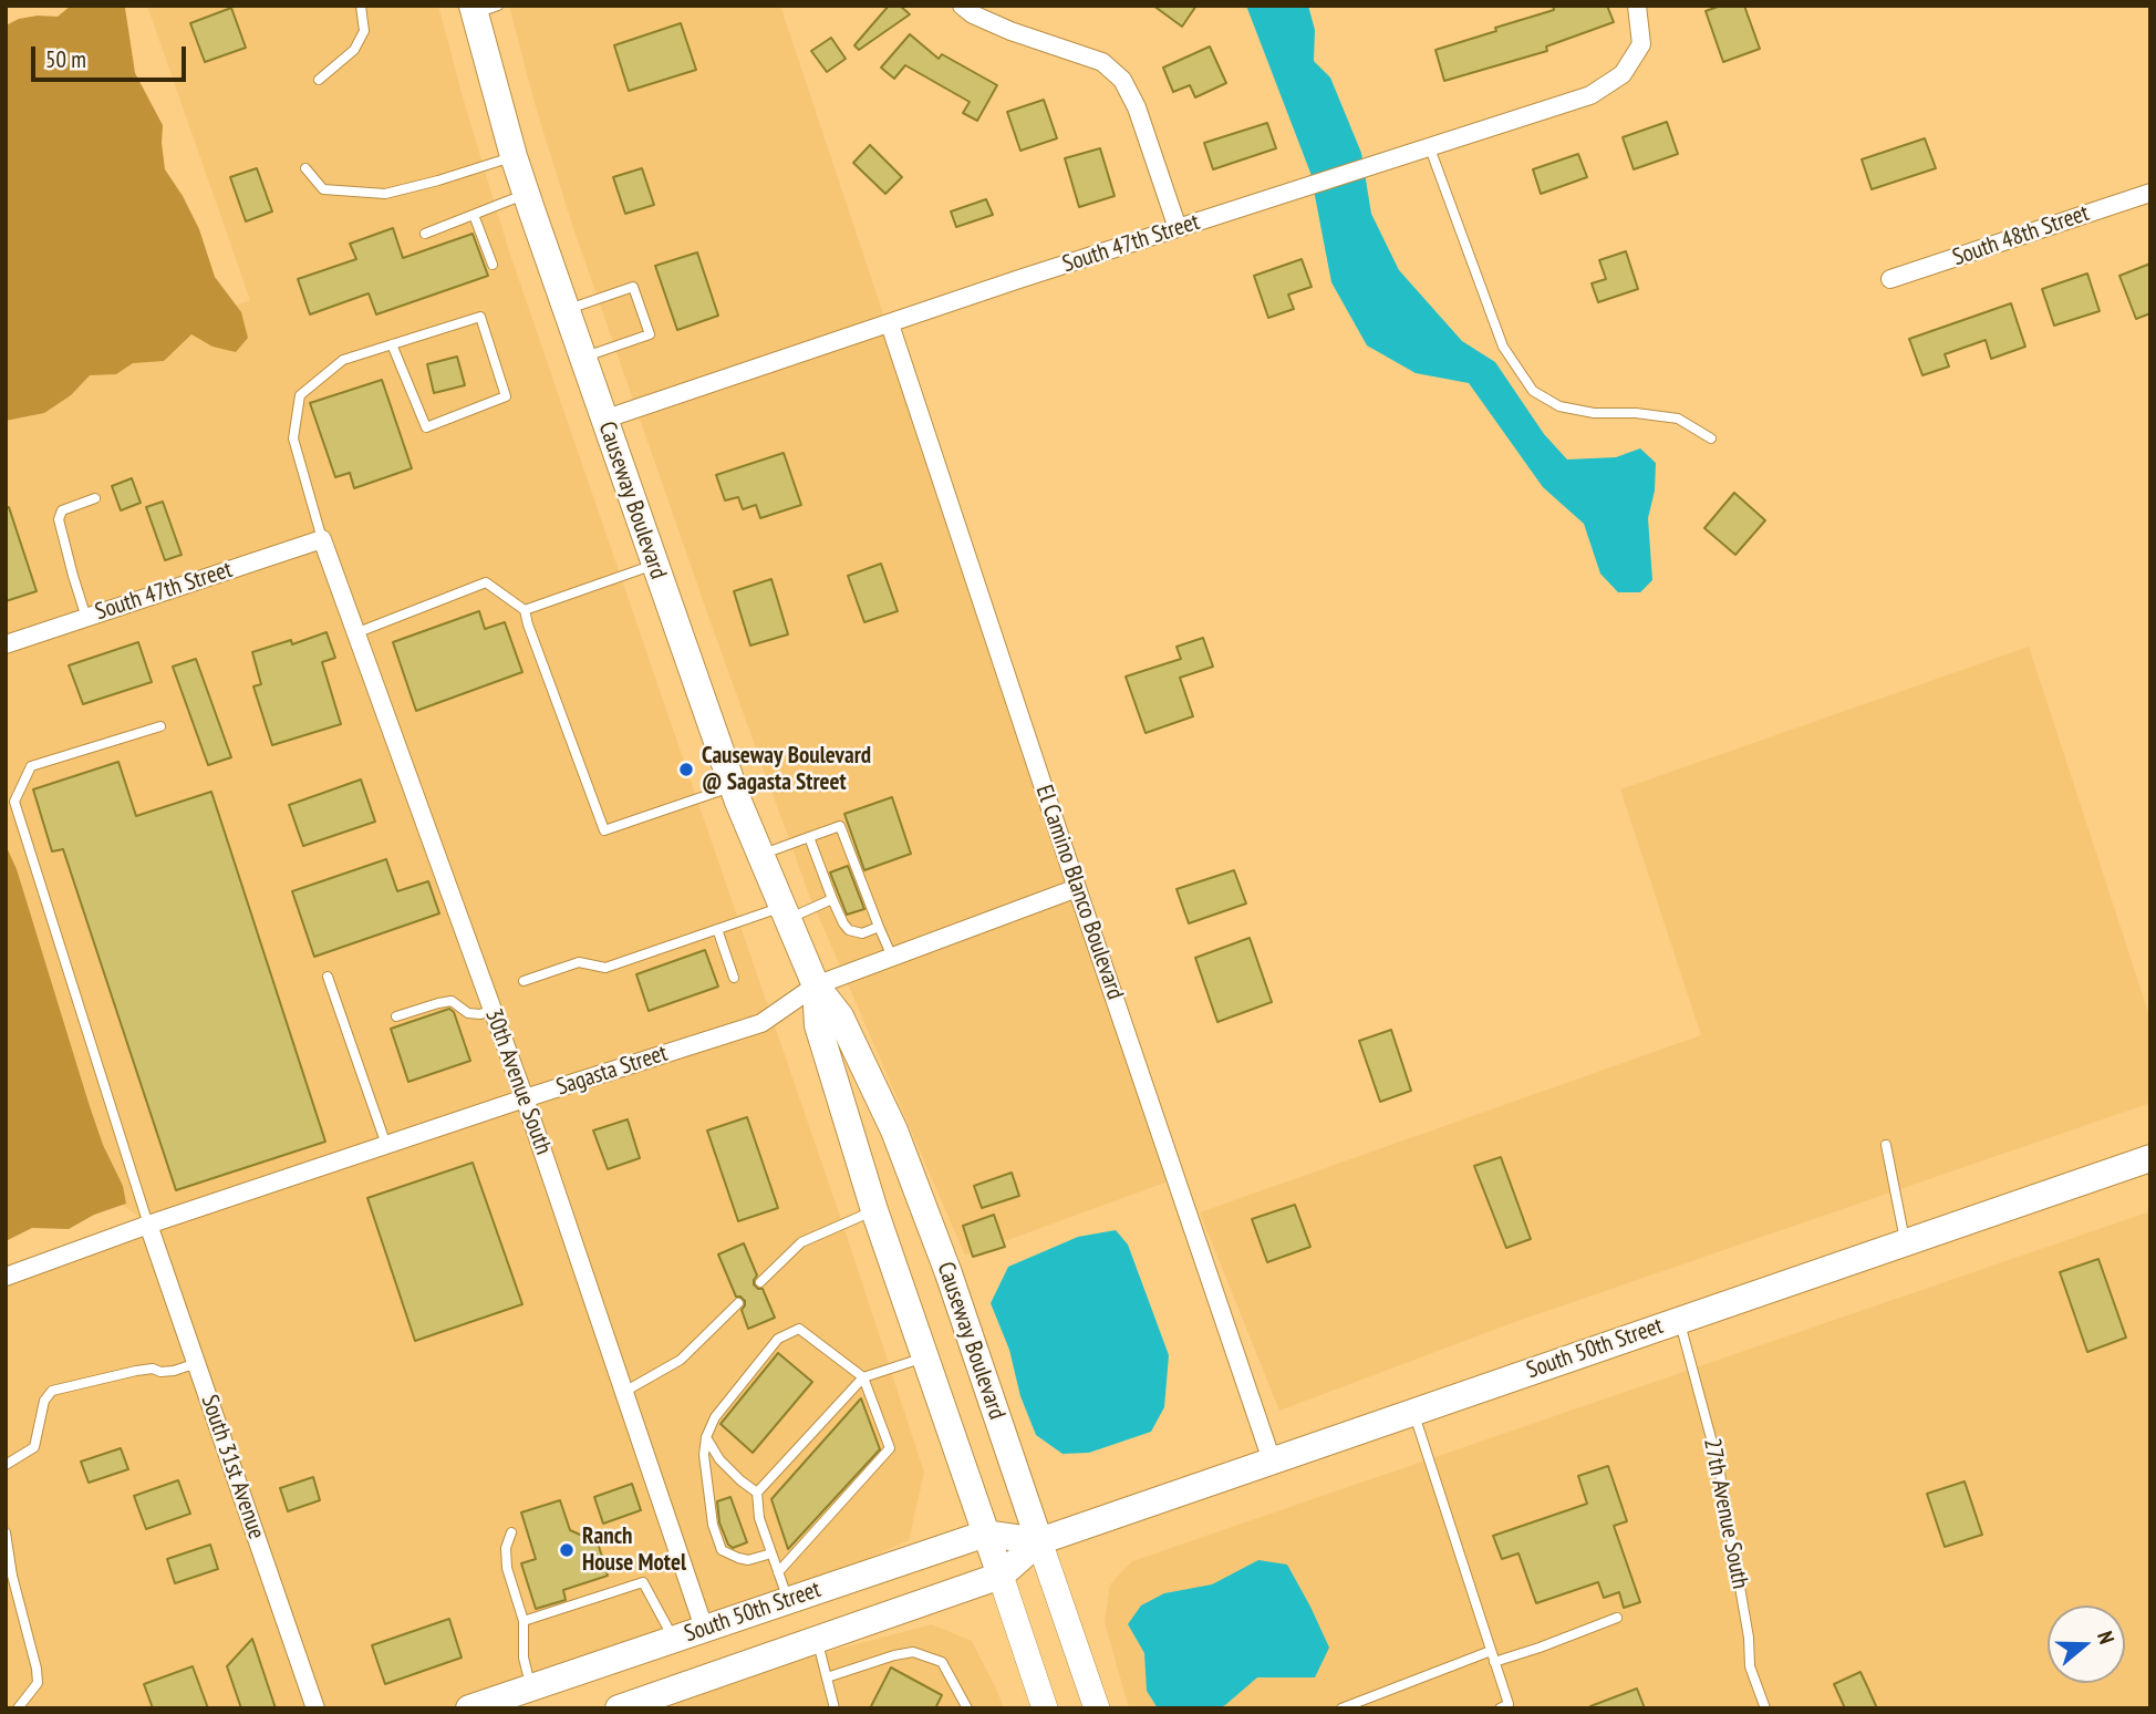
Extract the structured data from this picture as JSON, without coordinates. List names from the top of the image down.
{
  "streets": {
    "main road": ["Causeway Boulevard", "South 50th Street"],
    "street": [
      "South 48th Street",
      "South 47th Street",
      "El Camino Blanco Boulevard",
      "Sagasta Street",
      "30th Avenue South",
      "South 31st Avenue"
    ],
    "lane": ["27th Avenue South"]
  },
  "crossings": [
    ["South 47th Street", "Causeway Boulevard"],
    ["South 47th Street", "El Camino Blanco Boulevard"],
    ["South 47th Street", "30th Avenue South"],
    ["Causeway Boulevard", "Sagasta Street"],
    ["Causeway Boulevard", "South 50th Street"],
    ["El Camino Blanco Boulevard", "Sagasta Street"],
    ["El Camino Blanco Boulevard", "South 50th Street"],
    ["Sagasta Street", "30th Avenue South"],
    ["Sagasta Street", "South 31st Avenue"],
    ["30th Avenue South", "South 50th Street"],
    ["South 50th Street", "27th Avenue South"]
  ],
  "places": ["Causeway Boulevard @ Sagasta Street", "Ranch House Motel"],
  "scale_bar": "50 m",
  "north": "right"
}
